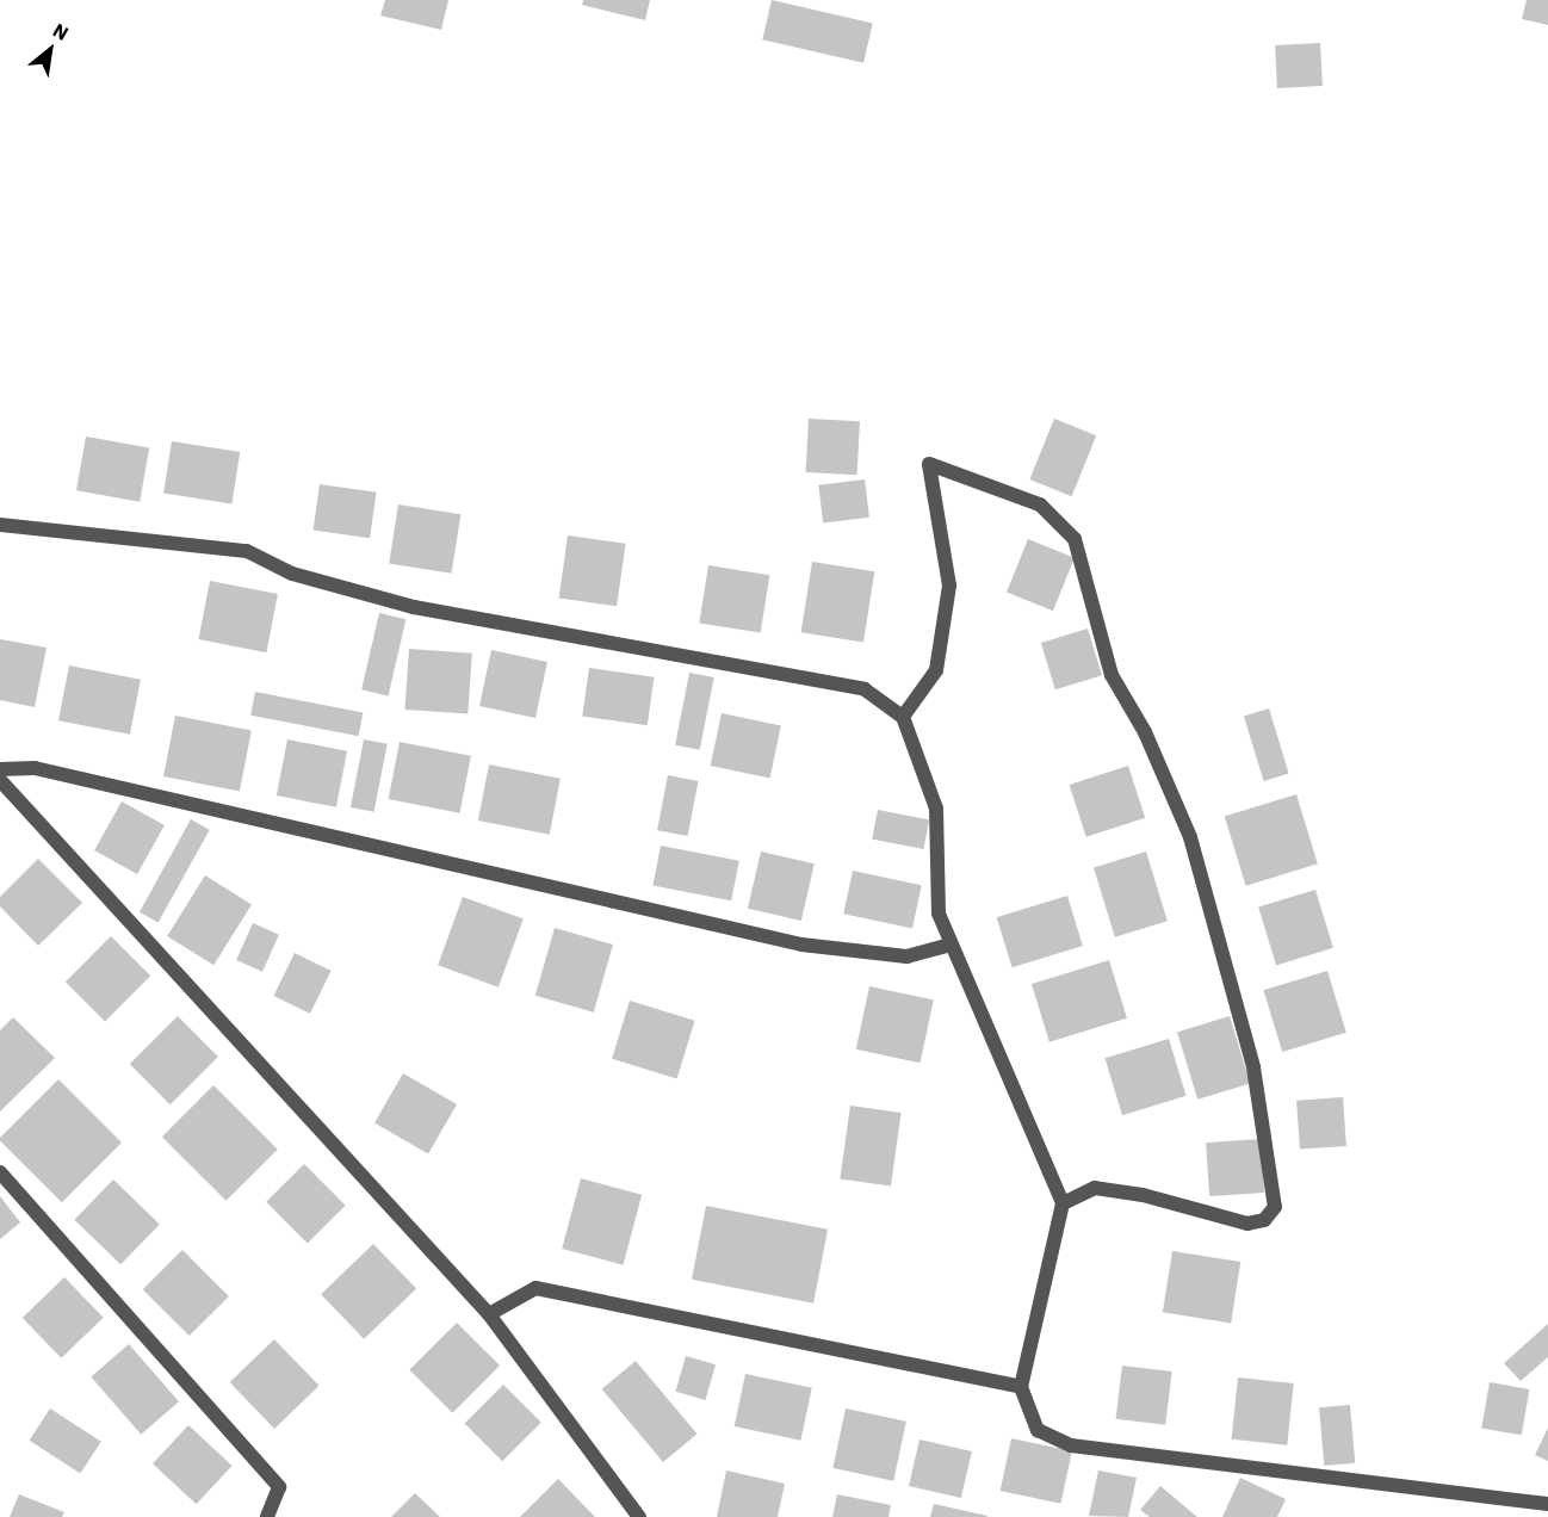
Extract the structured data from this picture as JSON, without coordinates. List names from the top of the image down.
{
  "north": "top right"
}
